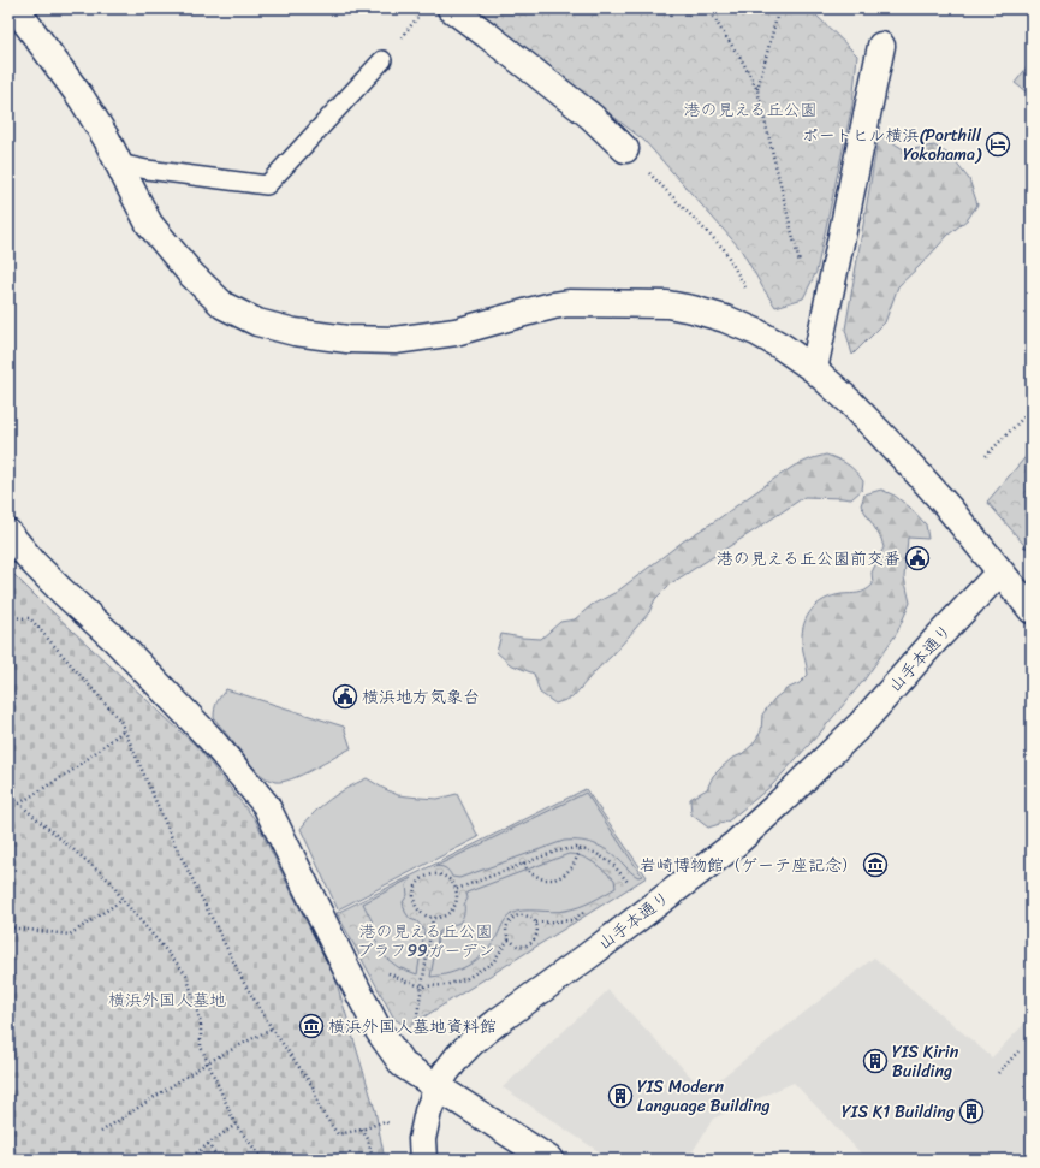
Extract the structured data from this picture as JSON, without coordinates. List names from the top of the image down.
{
  "streets": {
    "street": ["山手本通り"]
  },
  "parks": ["港の見える丘公園", "港の見える丘公園 ブラフ99ガーデン", "横浜外国人墓地"],
  "places": {
    "hotel": ["ポートヒル横浜(Porthill Yokohama)"],
    "public building": ["港の見える丘公園前交番", "横浜地方気象台"],
    "museum": ["岩崎博物館（ゲーテ座記念）", "横浜外国人墓地資料館"],
    "building": ["YIS Kirin Building", "YIS Modern Language Building", "YIS K1 Building"]
  }
}
